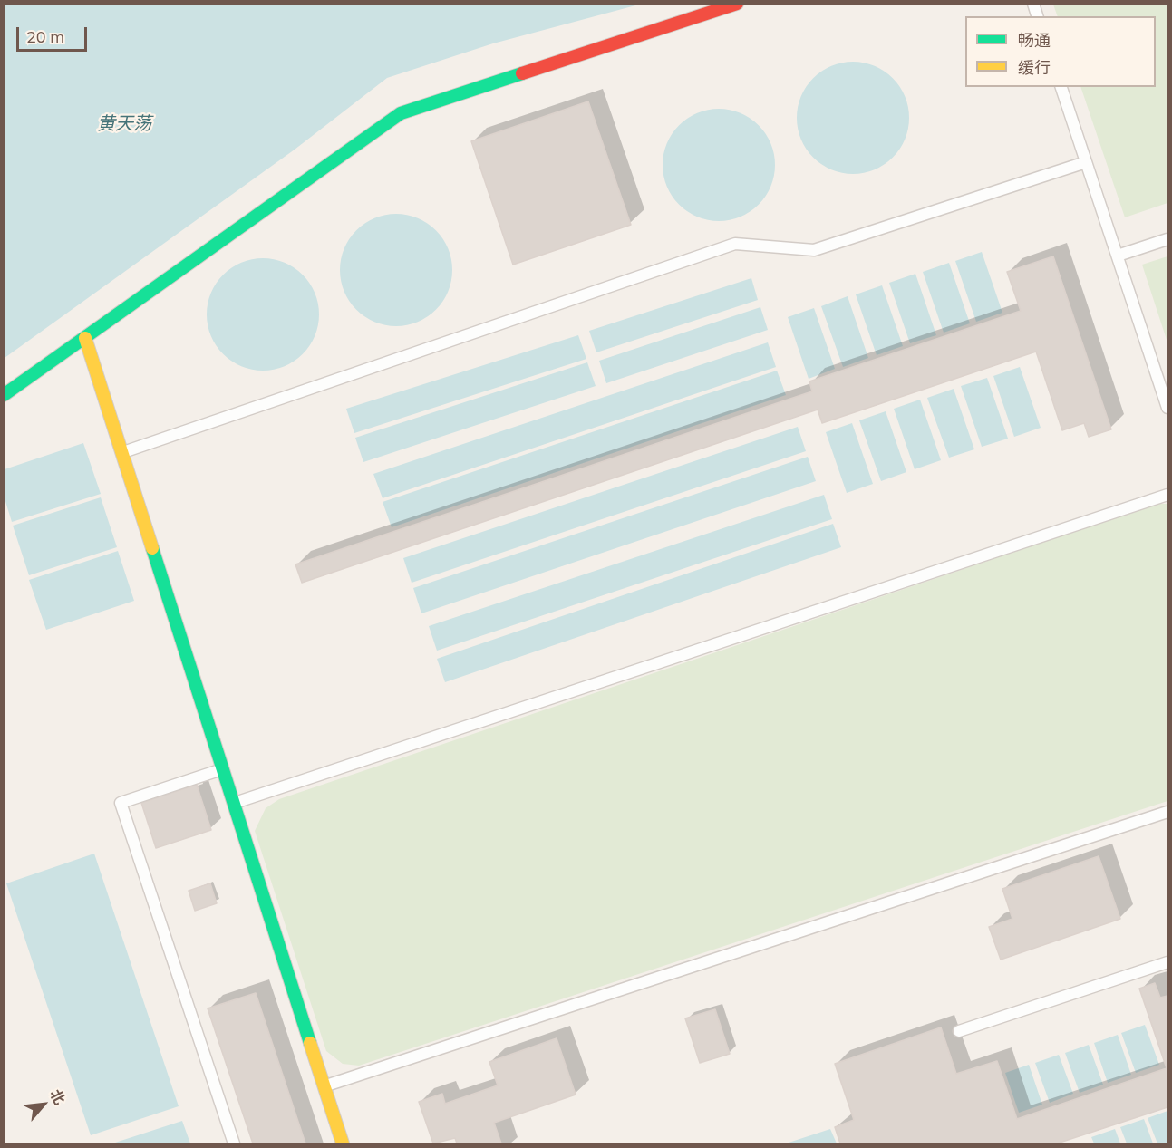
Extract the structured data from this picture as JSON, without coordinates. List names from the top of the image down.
{
  "water": ["黄天荡"],
  "legend": ["畅通", "缓行"],
  "scale_bar": "20 m",
  "north": "top right"
}
